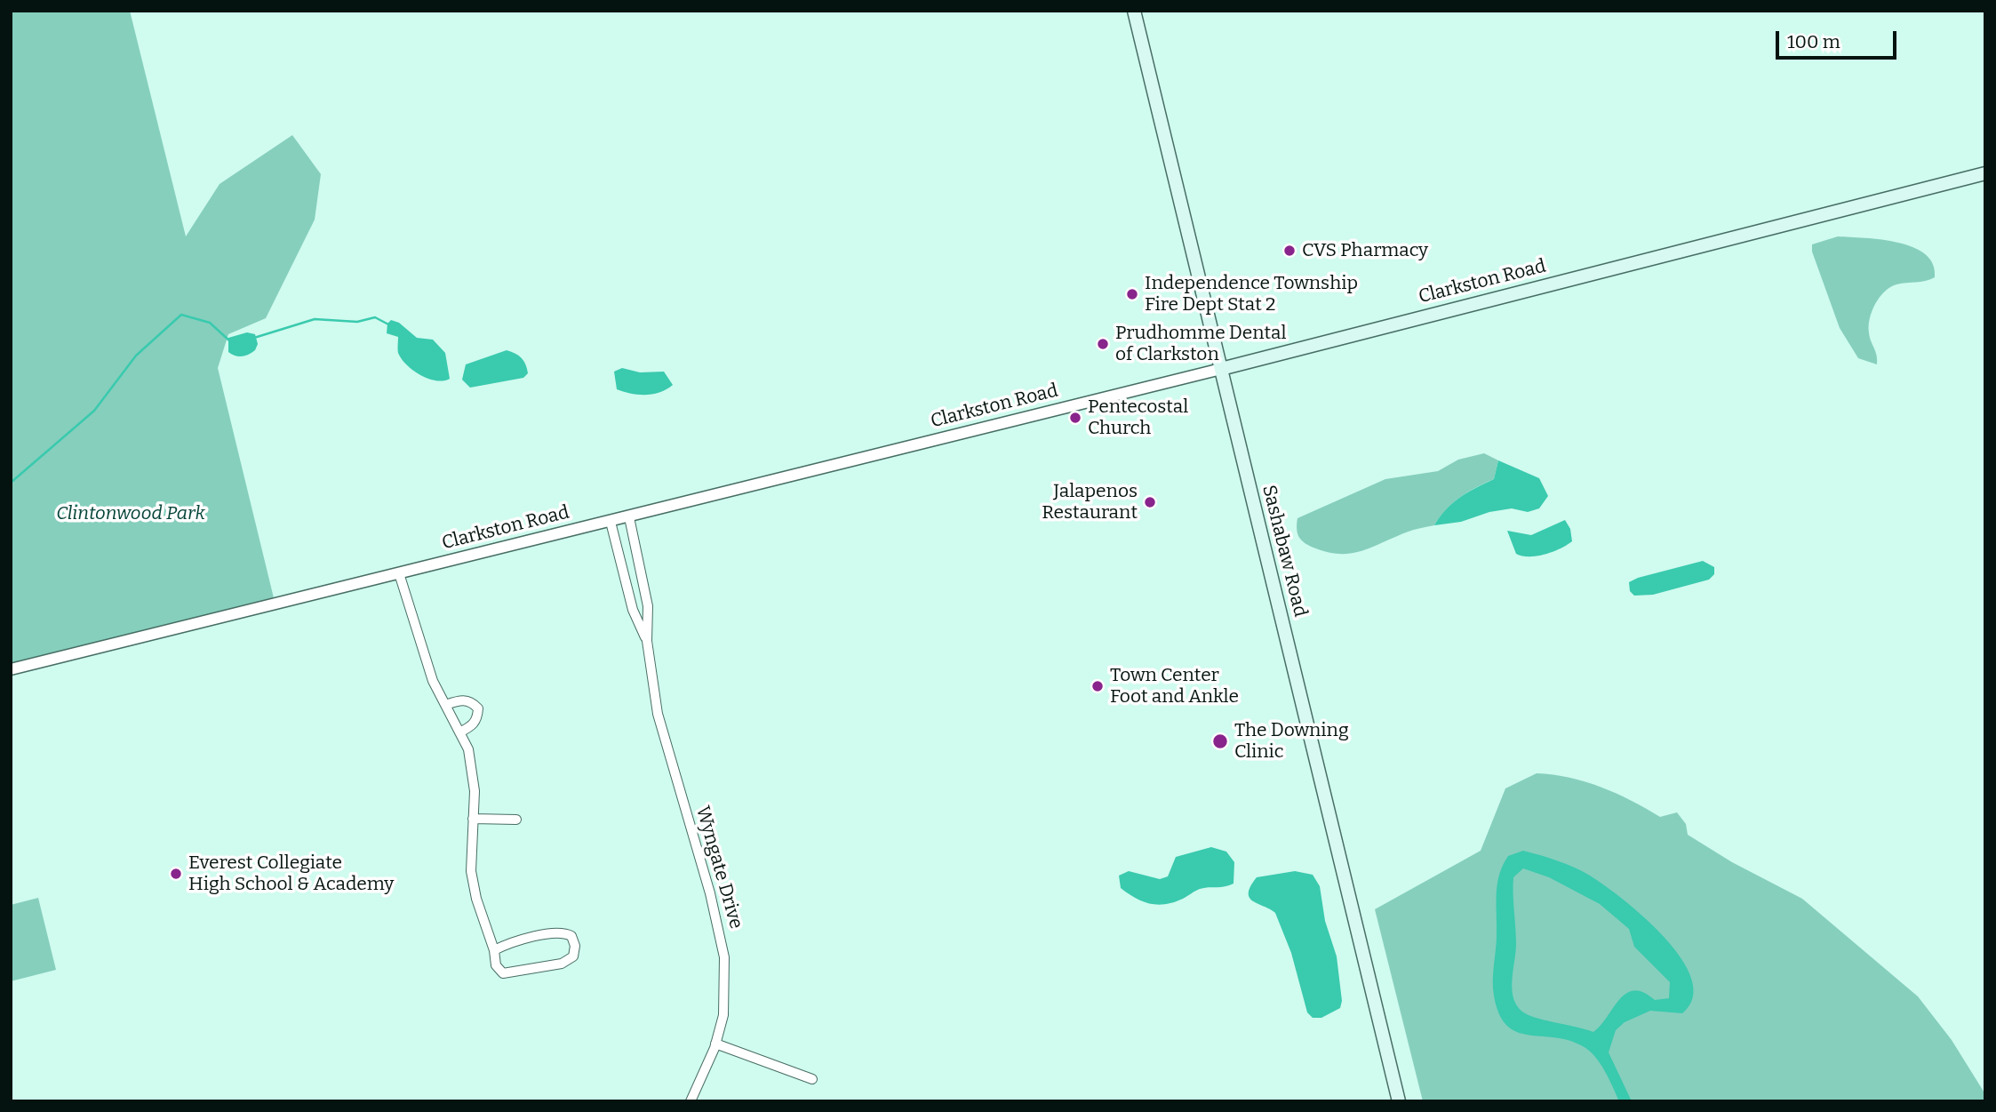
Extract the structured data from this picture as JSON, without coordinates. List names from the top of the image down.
{
  "streets": {
    "main road": ["Clarkston Road", "Sashabaw Road"],
    "street": ["Wyngate Drive"]
  },
  "crossings": [
    ["Clarkston Road", "Sashabaw Road"],
    ["Clarkston Road", "Wyngate Drive"]
  ],
  "parks": ["Clintonwood Park"],
  "places": [
    "CVS Pharmacy",
    "Independence Township Fire Dept Stat 2",
    "Prudhomme Dental of Clarkston",
    "Pentecostal Church",
    "Jalapenos Restaurant",
    "Town Center Foot and Ankle",
    "The Downing Clinic",
    "Everest Collegiate High School & Academy"
  ],
  "scale_bar": "100 m"
}
